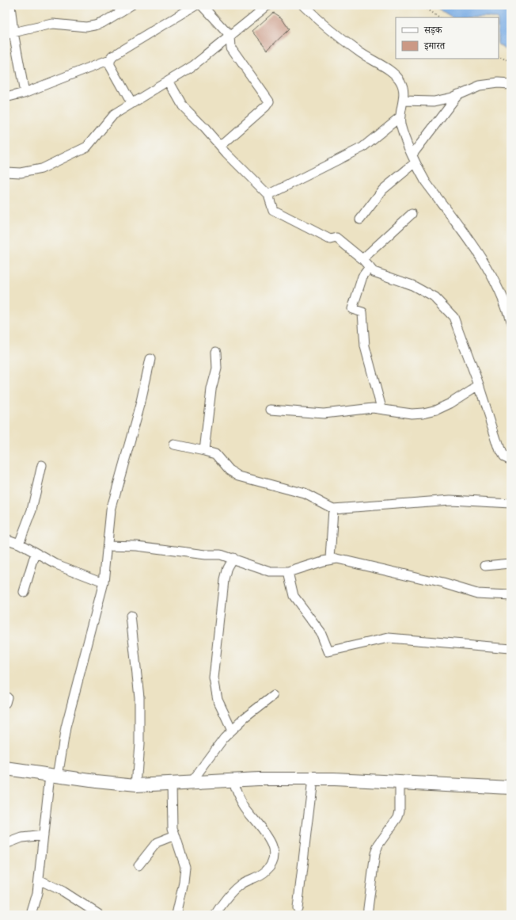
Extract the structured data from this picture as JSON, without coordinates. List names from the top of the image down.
{
  "legend": ["सड़क", "इमारत"]
}
